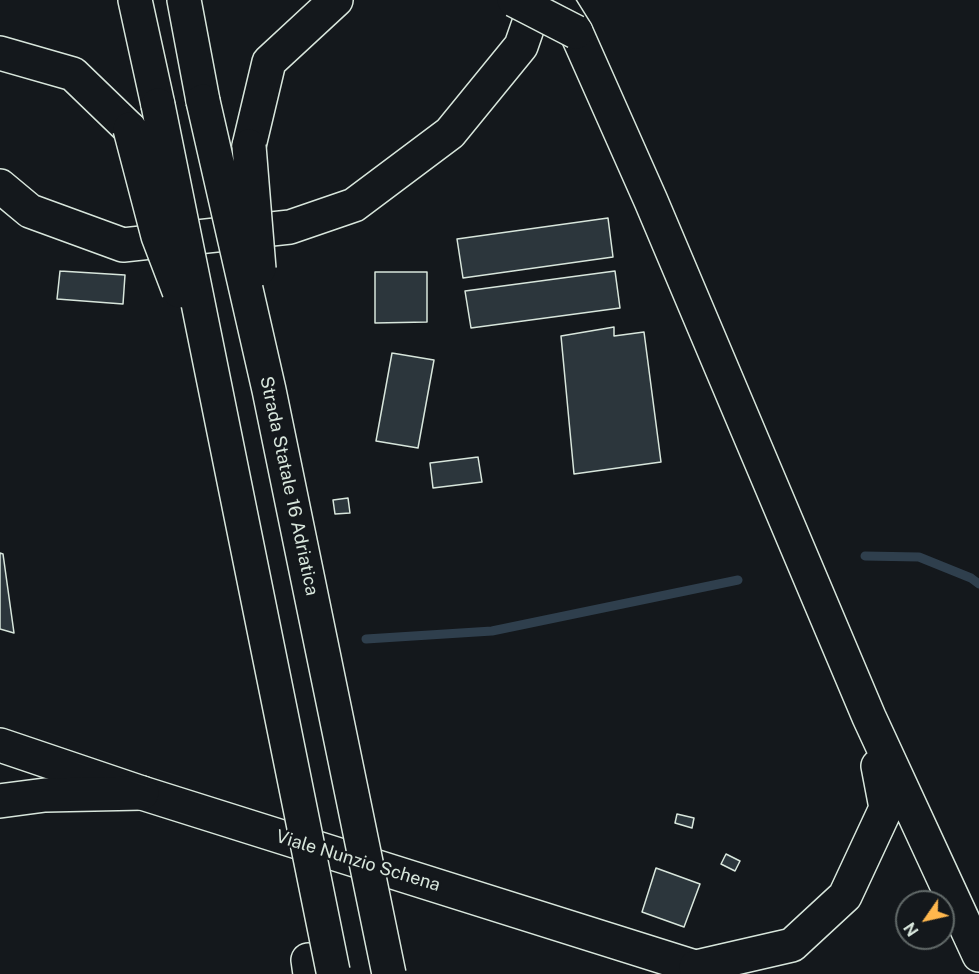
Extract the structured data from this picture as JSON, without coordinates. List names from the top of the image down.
{
  "streets": {
    "main road": ["Strada Statale 16 Adriatica", "Viale Nunzio Schena"]
  },
  "north": "bottom left"
}
